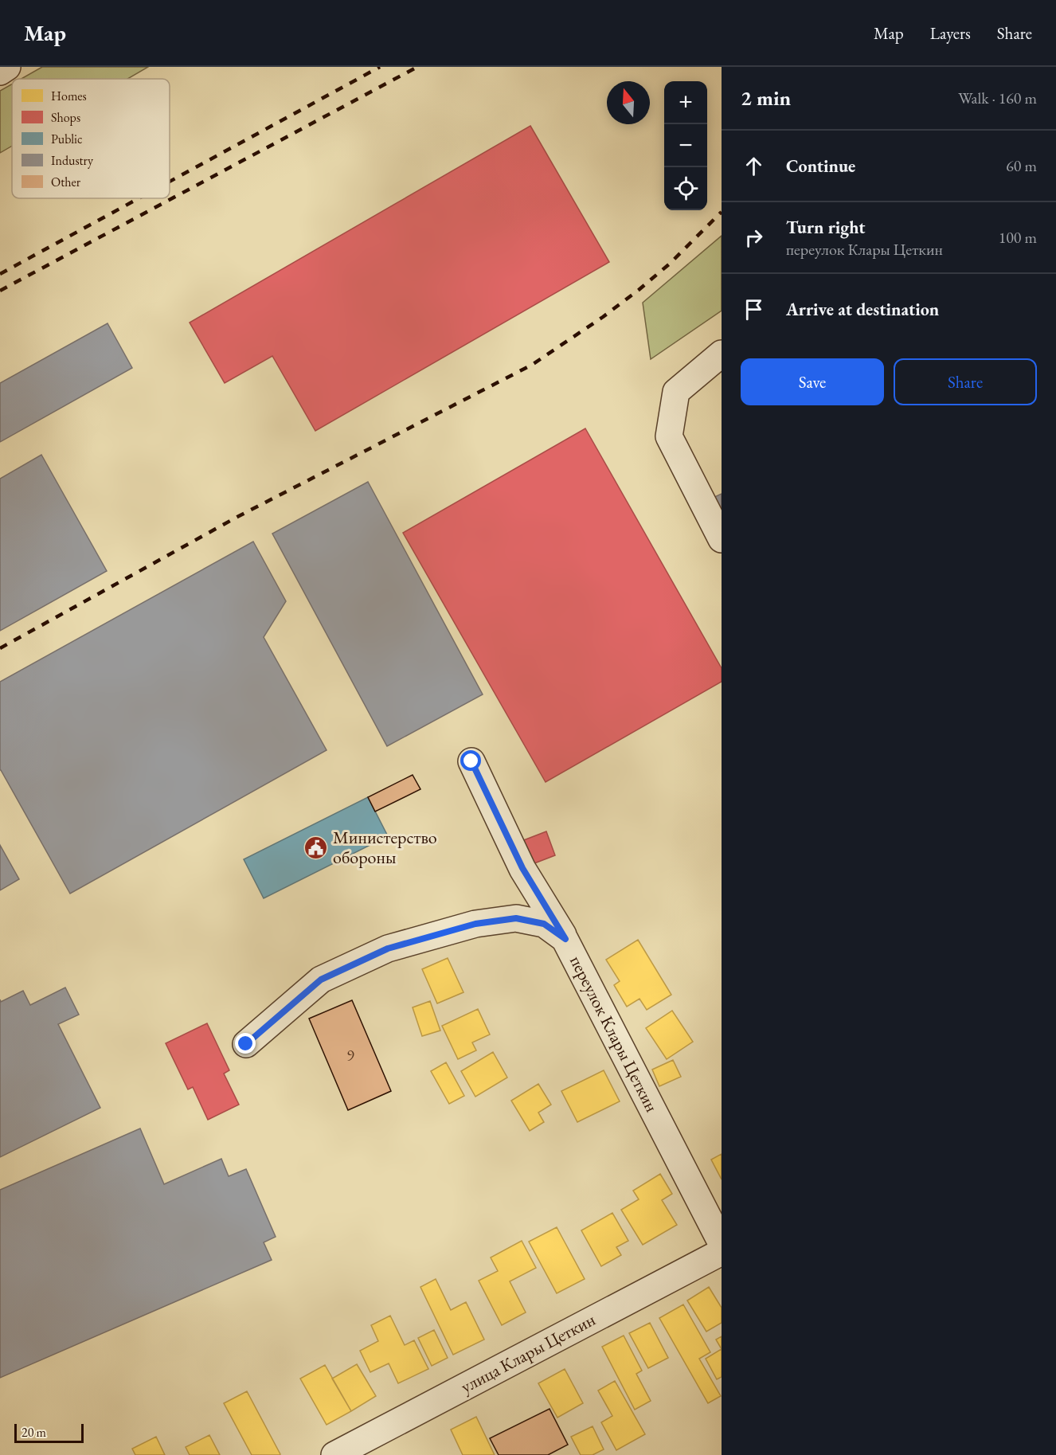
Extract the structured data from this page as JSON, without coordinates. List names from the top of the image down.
{
  "streets": {
    "street": ["переулок Клары Цеткин", "улица Клары Цеткин"]
  },
  "places": {
    "public building": ["Министерство обороны"]
  },
  "house_numbers": ["9"],
  "legend": [
    "Homes",
    "Shops",
    "Public",
    "Industry",
    "Other"
  ],
  "scale_bar": "20 m",
  "north": "top",
  "page": {
    "header": "Map",
    "nav": ["Map", "Layers", "Share"],
    "heading": ["2 min", "Walk · 160 m"],
    "map_buttons": ["+", "−"],
    "list": [
      ["Continue", "60 m"],
      ["Turn right", "переулок Клары Цеткин", "100 m"],
      "Arrive at destination"
    ],
    "buttons": ["Save", "Share"],
    "scale": "20 m"
  }
}
